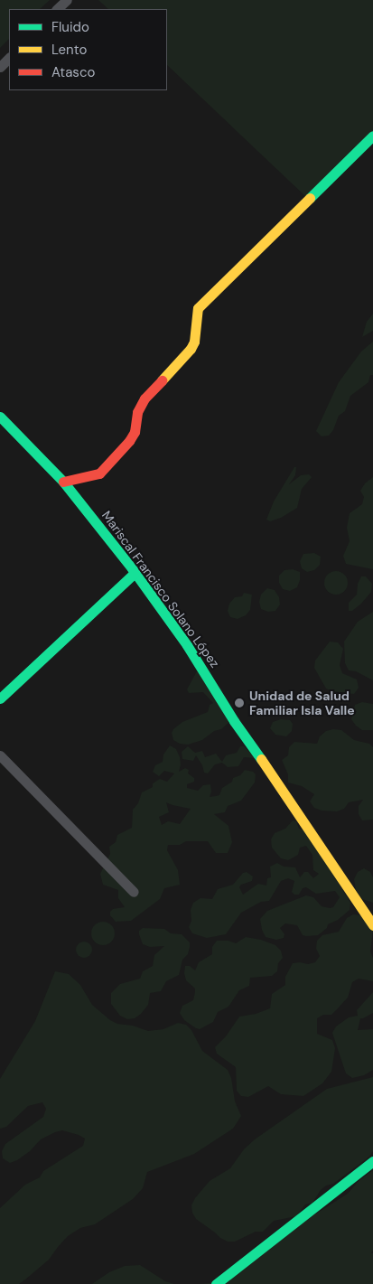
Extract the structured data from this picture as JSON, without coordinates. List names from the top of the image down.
{
  "streets": {
    "street": ["Mariscal Francisco Solano López"]
  },
  "places": ["Unidad de Salud Familiar Isla Valle"],
  "legend": ["Fluido", "Lento", "Atasco"]
}
